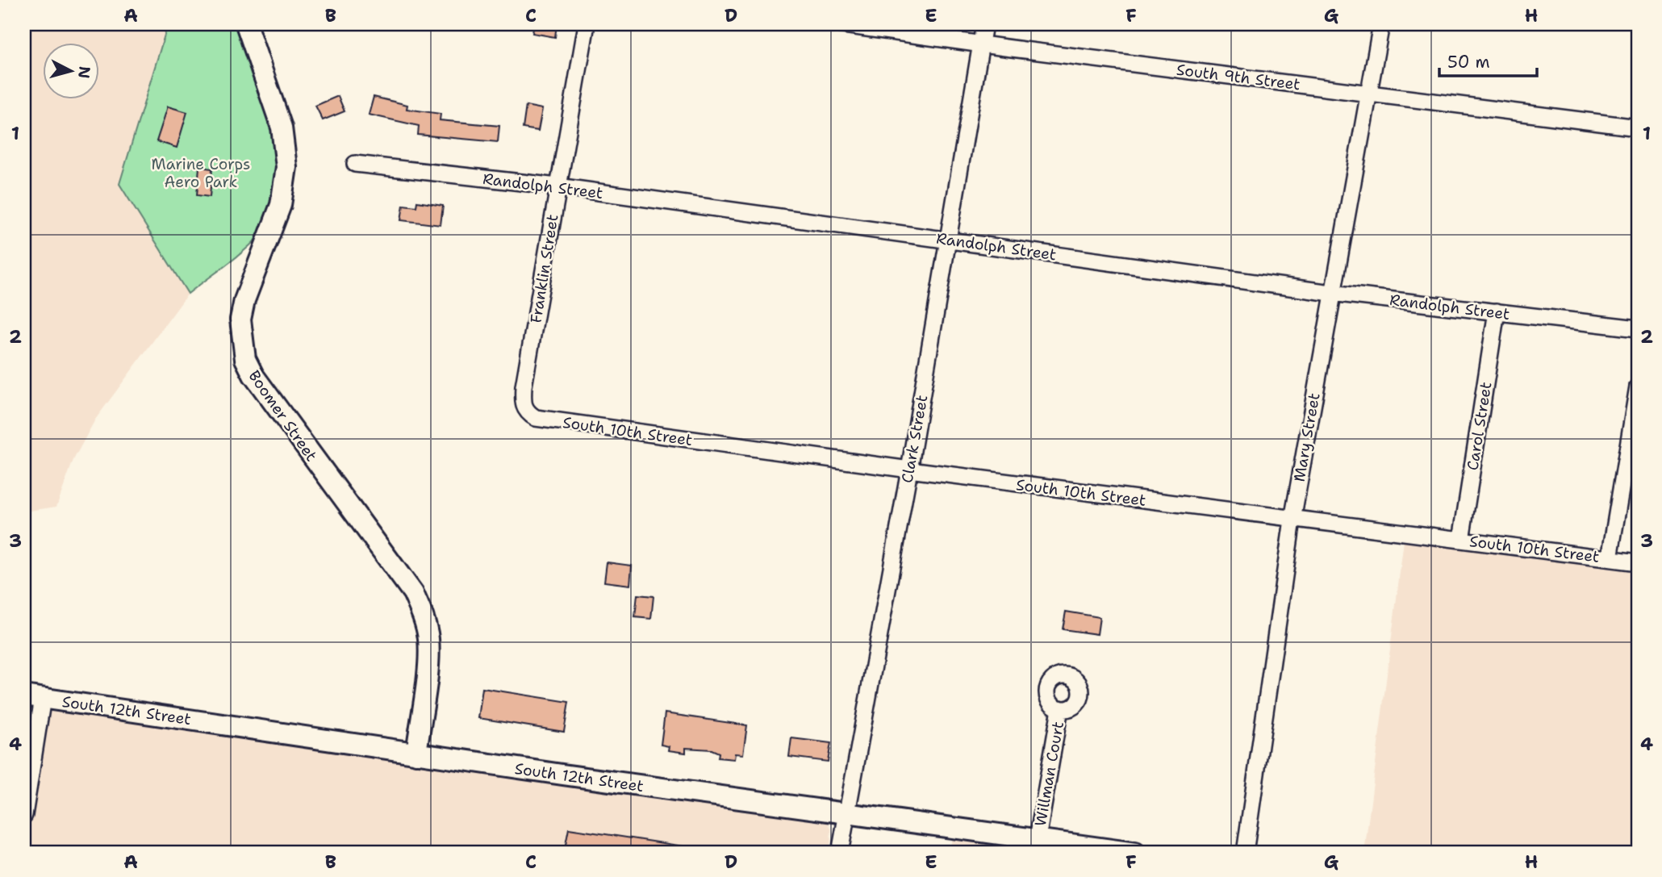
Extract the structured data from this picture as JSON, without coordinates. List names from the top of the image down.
{
  "streets": {
    "street": [
      "South 9th Street",
      "Randolph Street",
      "Franklin Street",
      "Boomer Street",
      "Carol Street",
      "South 10th Street",
      "Mary Street",
      "Clark Street",
      "South 12th Street",
      "Willman Court"
    ]
  },
  "crossings": [
    ["South 9th Street", "Mary Street"],
    ["South 9th Street", "Clark Street"],
    ["Randolph Street", "Franklin Street"],
    ["Randolph Street", "Carol Street"],
    ["Randolph Street", "Mary Street"],
    ["Randolph Street", "Clark Street"],
    ["Franklin Street", "South 10th Street"],
    ["Boomer Street", "South 12th Street"],
    ["Carol Street", "South 10th Street"],
    ["South 10th Street", "Mary Street"],
    ["South 10th Street", "Clark Street"],
    ["Clark Street", "South 12th Street"],
    ["South 12th Street", "Willman Court"]
  ],
  "parks": ["Marine Corps Aero Park"],
  "scale_bar": "50 m",
  "north": "right",
  "grid": {
    "columns": [
      "A",
      "B",
      "C",
      "D",
      "E",
      "F",
      "G",
      "H"
    ],
    "rows": [
      "1",
      "2",
      "3",
      "4"
    ]
  }
}
